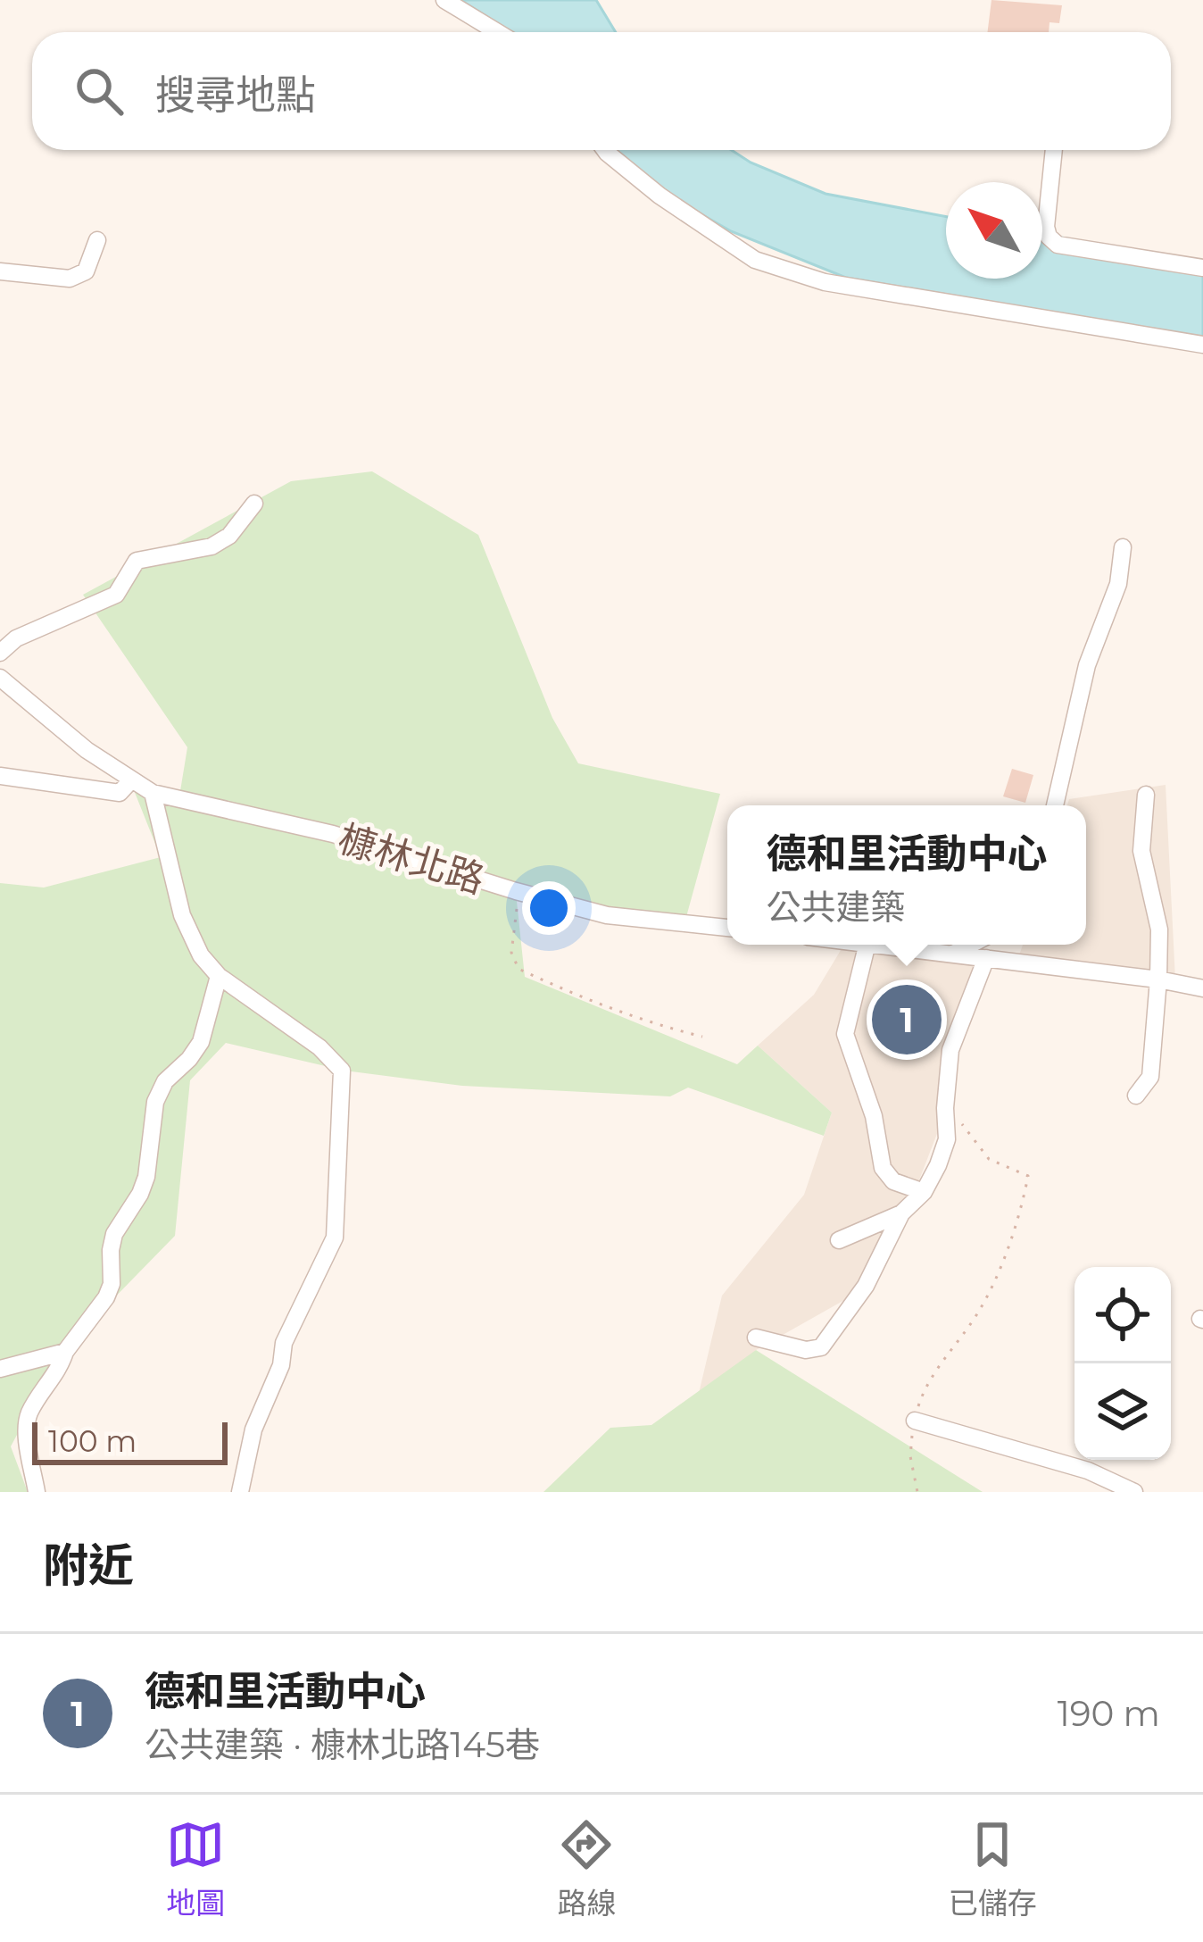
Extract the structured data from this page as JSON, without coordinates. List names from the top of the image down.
{
  "streets": {
    "street": ["槺林北路"]
  },
  "scale_bar": "100 m",
  "north": "top left",
  "page": {
    "search": "搜尋地點",
    "popup": ["德和里活動中心", "公共建築"],
    "pins": "1",
    "scale": "100 m",
    "heading": "附近",
    "list": [
      {
        "mark": "1",
        "name": "德和里活動中心",
        "note": "公共建築 · 槺林北路145巷",
        "value": "190 m"
      }
    ],
    "nav": ["地圖", "路線", "已儲存"]
  }
}
